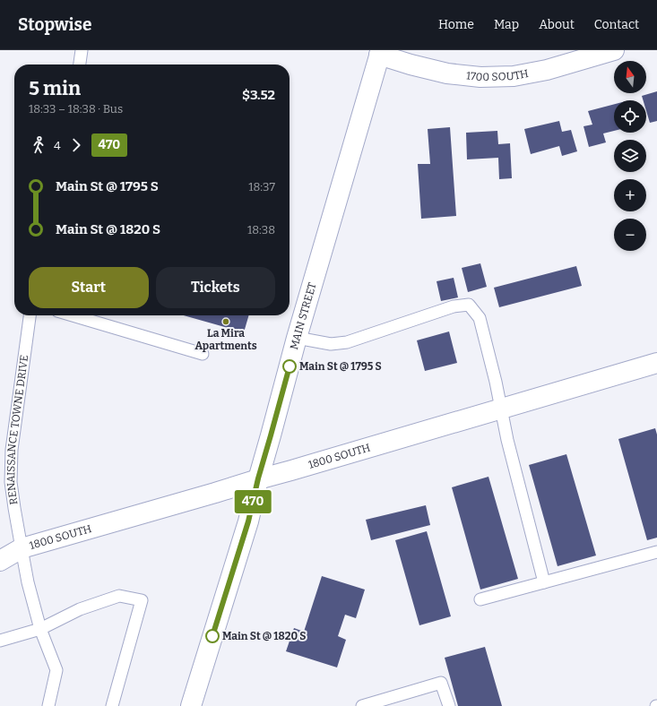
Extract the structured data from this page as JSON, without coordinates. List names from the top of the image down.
{
  "streets": {
    "street": ["1700 SOUTH", "MAIN STREET", "1800 SOUTH"],
    "lane": ["RENAISSANCE TOWNE DRIVE"]
  },
  "crossings": [
    ["1700 SOUTH", "MAIN STREET"],
    ["MAIN STREET", "1800 SOUTH"],
    ["RENAISSANCE TOWNE DRIVE", "1800 SOUTH"]
  ],
  "places": ["La Mira Apartments", "Main St @ 1795 S", "Main St @ 1820 S"],
  "lines": ["bus line 470"],
  "north": "top",
  "page": {
    "header": "Stopwise",
    "nav": [
      "Home",
      "Map",
      "About",
      "Contact"
    ],
    "on_map": "470",
    "map_buttons": ["+", "−"],
    "heading": ["5 min", "18:33 – 18:38 · Bus", "$3.52"],
    "legs": ["4", "470"],
    "list": [
      {
        "name": "Main St @ 1795 S",
        "value": "18:37"
      },
      {
        "name": "Main St @ 1820 S",
        "value": "18:38"
      }
    ],
    "buttons": ["Start", "Tickets"]
  }
}
